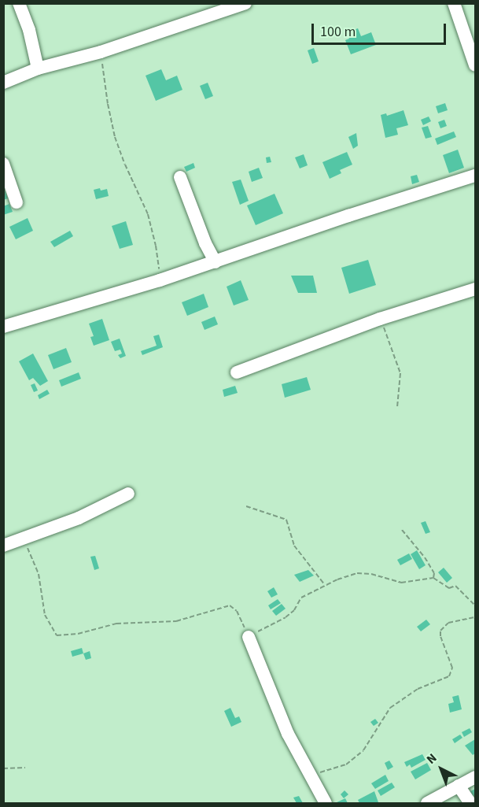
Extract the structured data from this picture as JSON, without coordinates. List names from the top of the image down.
{
  "scale_bar": "100 m",
  "north": "top left"
}
